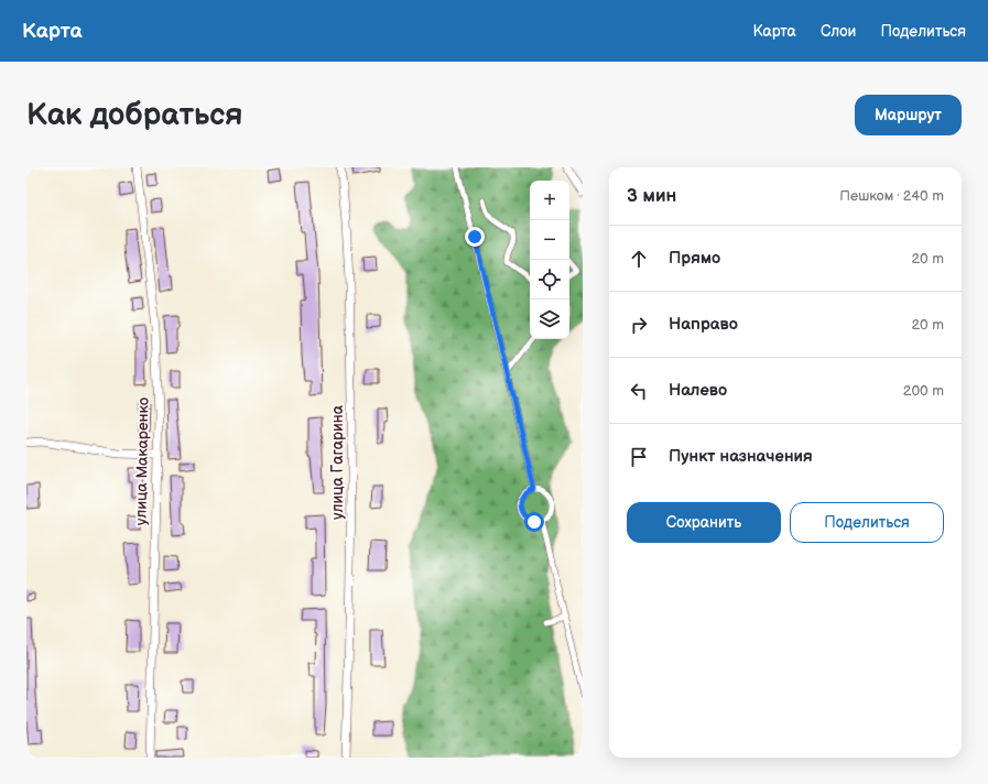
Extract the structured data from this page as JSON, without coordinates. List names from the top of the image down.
{
  "streets": {
    "street": ["улица Макаренко", "улица Гагарина"]
  },
  "page": {
    "header": "Карта",
    "nav": ["Карта", "Слои", "Поделиться"],
    "buttons": [
      "Маршрут",
      ["Сохранить", "Поделиться"]
    ],
    "title": "Как добраться",
    "heading": ["3 мин", "Пешком · 240 m"],
    "map_buttons": ["+", "−"],
    "list": [
      ["Прямо", "20 m"],
      ["Направо", "20 m"],
      ["Налево", "200 m"],
      "Пункт назначения"
    ]
  }
}
